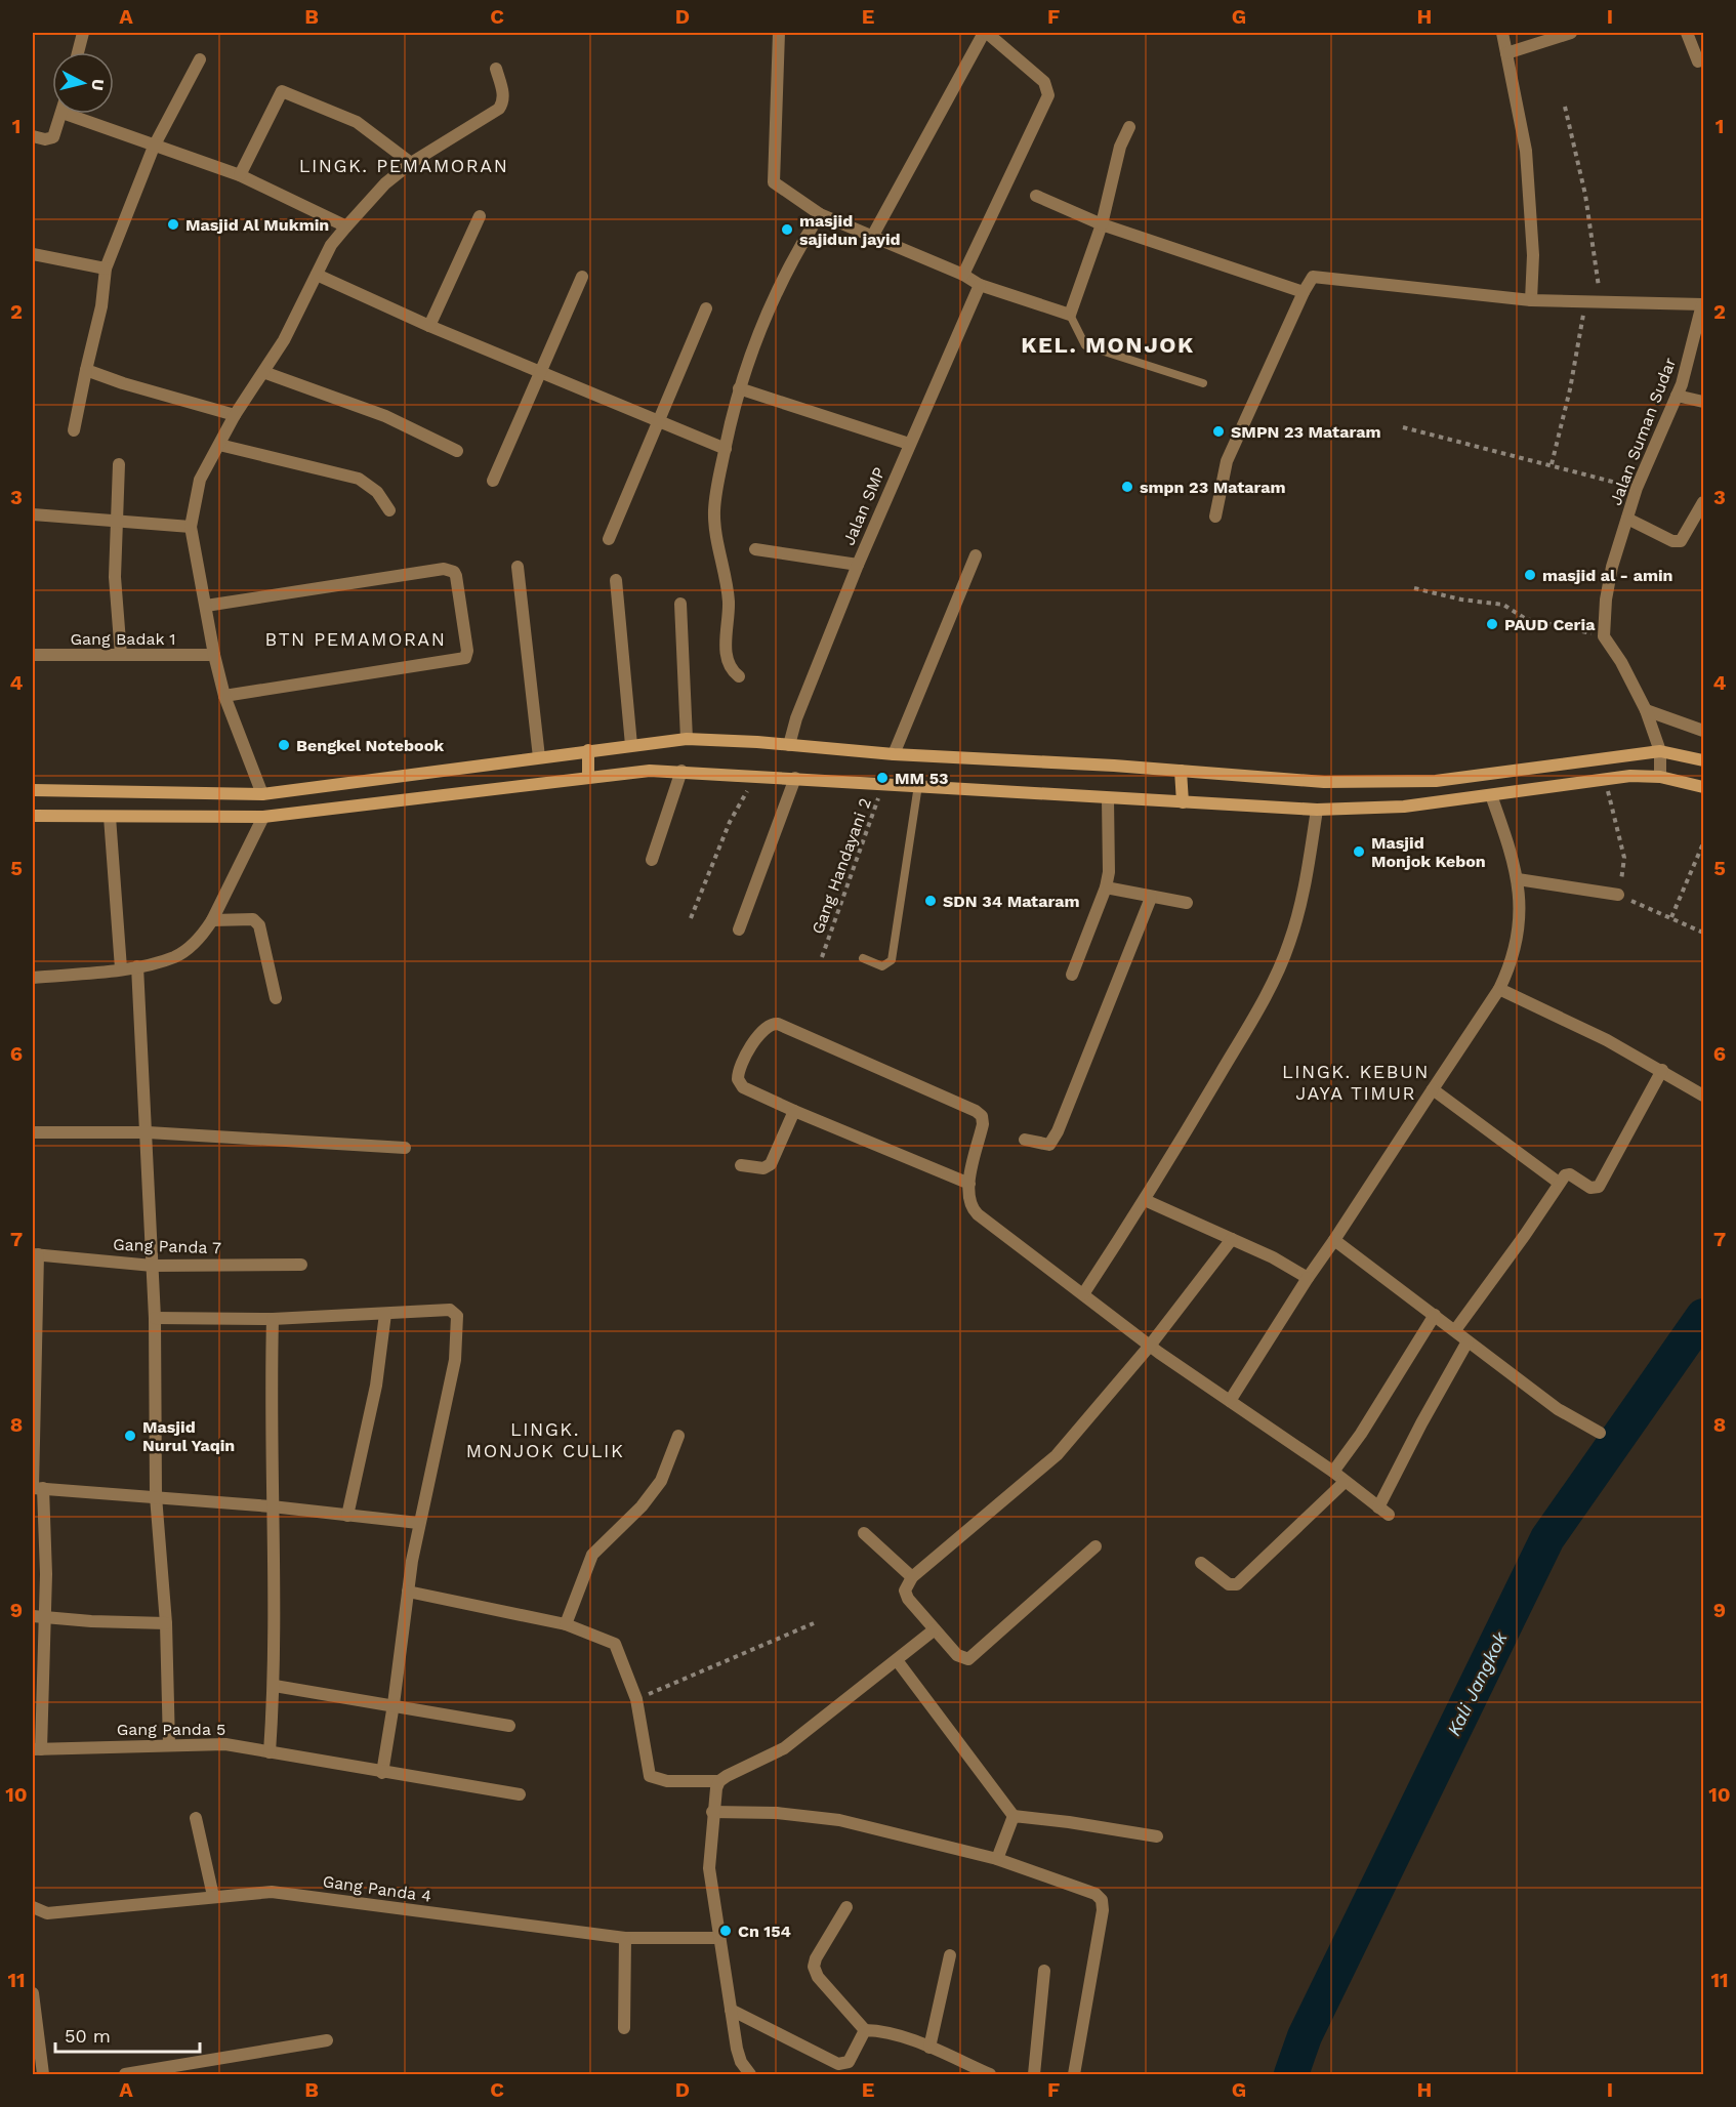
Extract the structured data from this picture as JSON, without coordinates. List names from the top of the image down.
{
  "streets": {
    "street": [
      "Jalan Suman Sudar",
      "Jalan SMP",
      "Gang Badak 1",
      "Gang Panda 7",
      "Gang Panda 5",
      "Gang Panda 4"
    ],
    "path": ["Gang Handayani 2"]
  },
  "districts": [
    "LINGK. PEMAMORAN",
    "KEL. MONJOK",
    "BTN PEMAMORAN",
    "LINGK. KEBUN JAYA TIMUR",
    "LINGK. MONJOK CULIK"
  ],
  "water": ["Kali Jangkok"],
  "places": [
    "Masjid Al Mukmin",
    "masjid sajidun jayid",
    "SMPN 23 Mataram",
    "smpn 23 Mataram",
    "masjid al - amin",
    "PAUD Ceria",
    "Bengkel Notebook",
    "MM 53",
    "Masjid Monjok Kebon",
    "SDN 34 Mataram",
    "Masjid Nurul Yaqin",
    "Cn 154"
  ],
  "scale_bar": "50 m",
  "north": "right",
  "grid": {
    "columns": [
      "A",
      "B",
      "C",
      "D",
      "E",
      "F",
      "G",
      "H",
      "I"
    ],
    "rows": [
      "1",
      "2",
      "3",
      "4",
      "5",
      "6",
      "7",
      "8",
      "9",
      "10",
      "11"
    ]
  }
}
